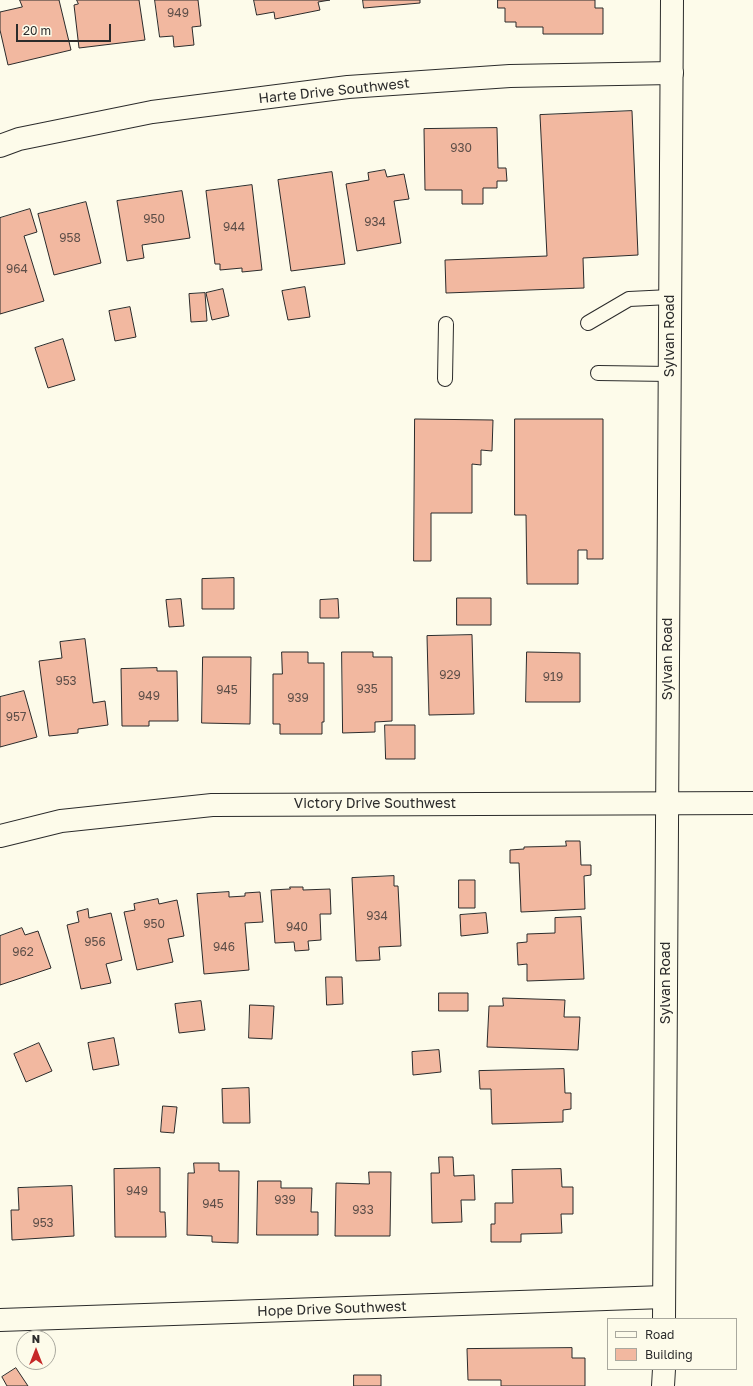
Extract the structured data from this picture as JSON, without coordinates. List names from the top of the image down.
{
  "streets": {
    "street": [
      "Harte Drive Southwest",
      "Sylvan Road",
      "Victory Drive Southwest",
      "Hope Drive Southwest"
    ]
  },
  "crossings": [
    ["Harte Drive Southwest", "Sylvan Road"],
    ["Sylvan Road", "Victory Drive Southwest"],
    ["Sylvan Road", "Hope Drive Southwest"]
  ],
  "house_numbers": [
    "949",
    "930",
    "950",
    "934",
    "944",
    "958",
    "964",
    "929",
    "919",
    "953",
    "935",
    "945",
    "949",
    "939",
    "957",
    "934",
    "950",
    "940",
    "956",
    "946",
    "962",
    "949",
    "939",
    "945",
    "933",
    "953"
  ],
  "legend": ["Road", "Building"],
  "scale_bar": "20 m",
  "north": "top"
}
